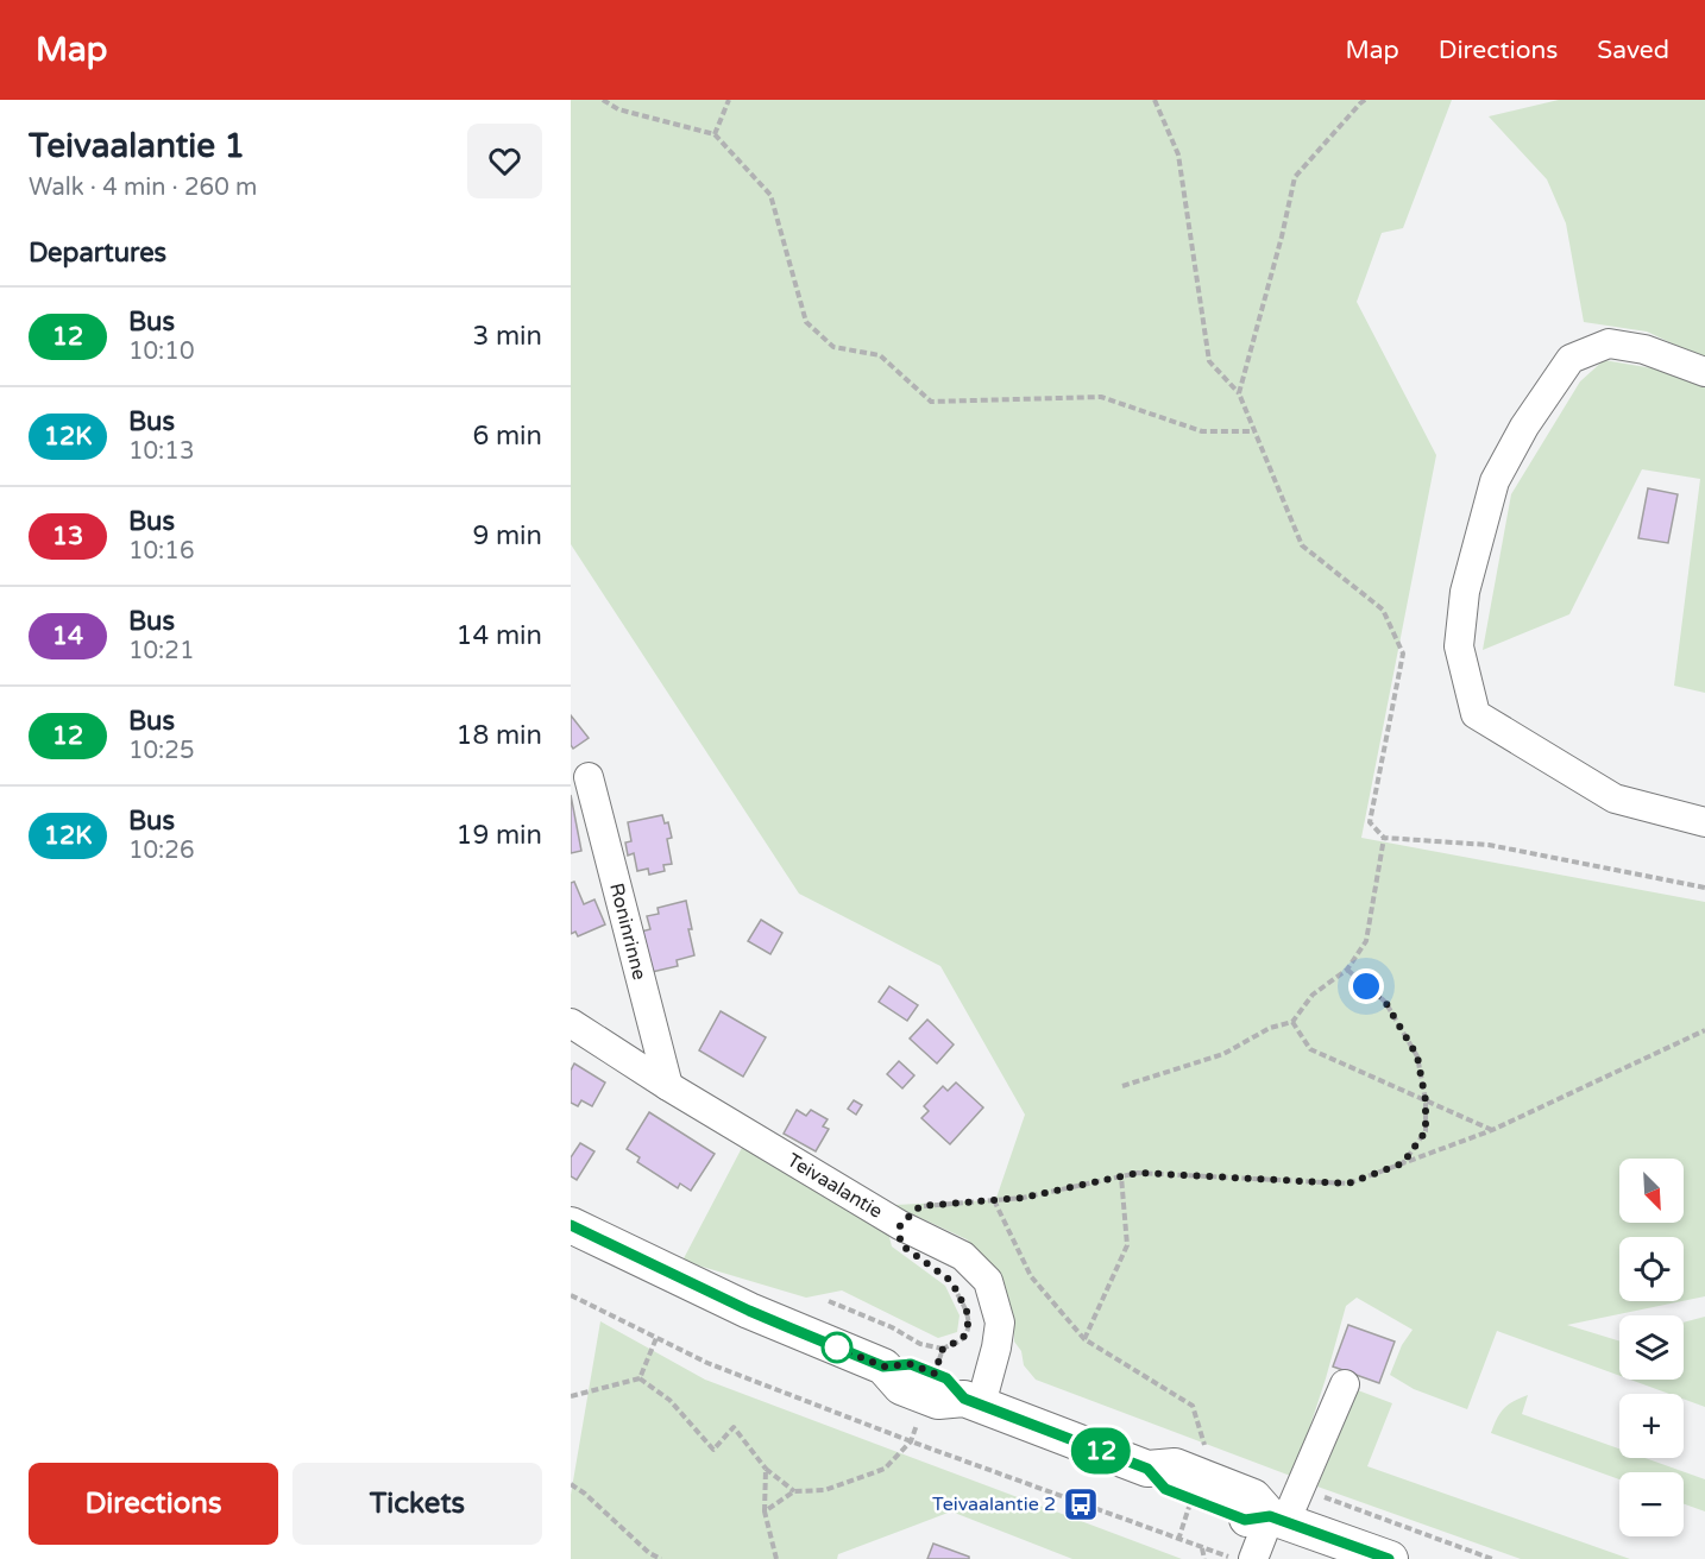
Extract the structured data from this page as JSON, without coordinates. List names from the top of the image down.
{
  "streets": {
    "street": ["Roninrinne", "Teivaalantie"]
  },
  "crossings": [
    ["Roninrinne", "Teivaalantie"]
  ],
  "places": {
    "bus stop": ["Teivaalantie 2"]
  },
  "lines": ["bus line 12"],
  "north": "bottom right",
  "page": {
    "header": "Map",
    "nav": ["Map", "Directions", "Saved"],
    "heading": [
      ["Teivaalantie 1", "Walk · 4 min · 260 m"],
      "Departures"
    ],
    "on_map": "12",
    "list": [
      {
        "mark": "12",
        "name": "Bus",
        "note": "10:10",
        "value": "3 min"
      },
      {
        "mark": "12K",
        "name": "Bus",
        "note": "10:13",
        "value": "6 min"
      },
      {
        "mark": "13",
        "name": "Bus",
        "note": "10:16",
        "value": "9 min"
      },
      {
        "mark": "14",
        "name": "Bus",
        "note": "10:21",
        "value": "14 min"
      },
      {
        "mark": "12",
        "name": "Bus",
        "note": "10:25",
        "value": "18 min"
      },
      {
        "mark": "12K",
        "name": "Bus",
        "note": "10:26",
        "value": "19 min"
      }
    ],
    "map_buttons": ["+", "−"],
    "buttons": ["Directions", "Tickets"]
  }
}
